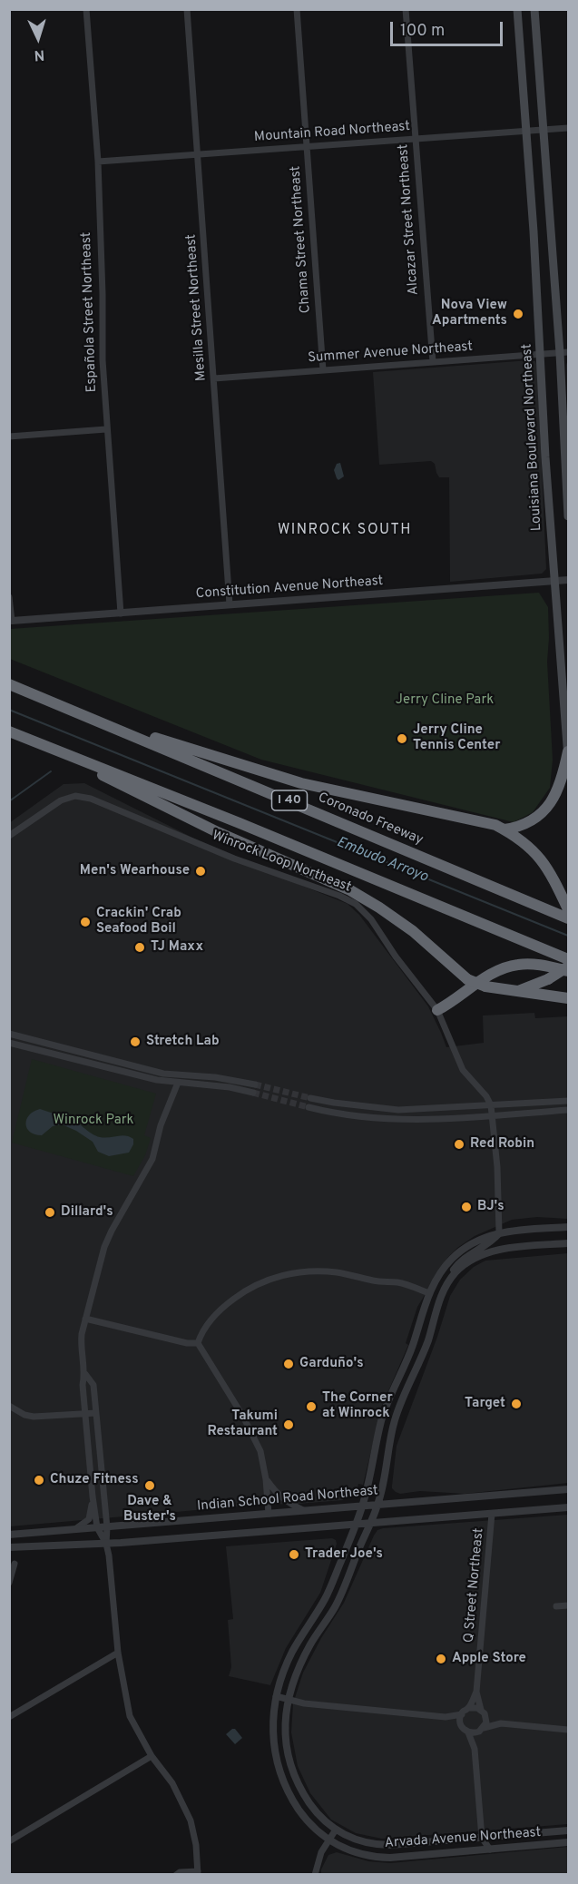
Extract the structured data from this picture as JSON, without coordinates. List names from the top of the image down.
{
  "streets": {
    "highway": ["I 40", "Coronado Freeway"],
    "main road": ["Louisiana Boulevard Northeast"],
    "street": [
      "Mountain Road Northeast",
      "Alcazar Street Northeast",
      "Chama Street Northeast",
      "Mesilla Street Northeast",
      "Española Street Northeast",
      "Summer Avenue Northeast",
      "Constitution Avenue Northeast",
      "Winrock Loop Northeast",
      "Indian School Road Northeast",
      "Q Street Northeast",
      "Arvada Avenue Northeast"
    ]
  },
  "crossings": [
    ["Mountain Road Northeast", "Alcazar Street Northeast"],
    ["Mountain Road Northeast", "Chama Street Northeast"],
    ["Mountain Road Northeast", "Mesilla Street Northeast"],
    ["Mountain Road Northeast", "Española Street Northeast"],
    ["Mountain Road Northeast", "Louisiana Boulevard Northeast"],
    ["Alcazar Street Northeast", "Summer Avenue Northeast"],
    ["Chama Street Northeast", "Summer Avenue Northeast"],
    ["Mesilla Street Northeast", "Summer Avenue Northeast"],
    ["Mesilla Street Northeast", "Constitution Avenue Northeast"],
    ["Española Street Northeast", "Constitution Avenue Northeast"],
    ["Summer Avenue Northeast", "Louisiana Boulevard Northeast"],
    ["Louisiana Boulevard Northeast", "Constitution Avenue Northeast"],
    ["Indian School Road Northeast", "Arvada Avenue Northeast"]
  ],
  "districts": ["WINROCK SOUTH"],
  "water": ["Embudo Arroyo"],
  "parks": ["Jerry Cline Park", "Winrock Park"],
  "places": [
    "Nova View Apartments",
    "Jerry Cline Tennis Center",
    "Men's Wearhouse",
    "Crackin' Crab Seafood Boil",
    "TJ Maxx",
    "Stretch Lab",
    "Red Robin",
    "BJ's",
    "Dillard's",
    "Garduño's",
    "Target",
    "The Corner at Winrock",
    "Takumi Restaurant",
    "Chuze Fitness",
    "Dave & Buster's",
    "Trader Joe's",
    "Apple Store"
  ],
  "scale_bar": "100 m",
  "north": "bottom"
}
